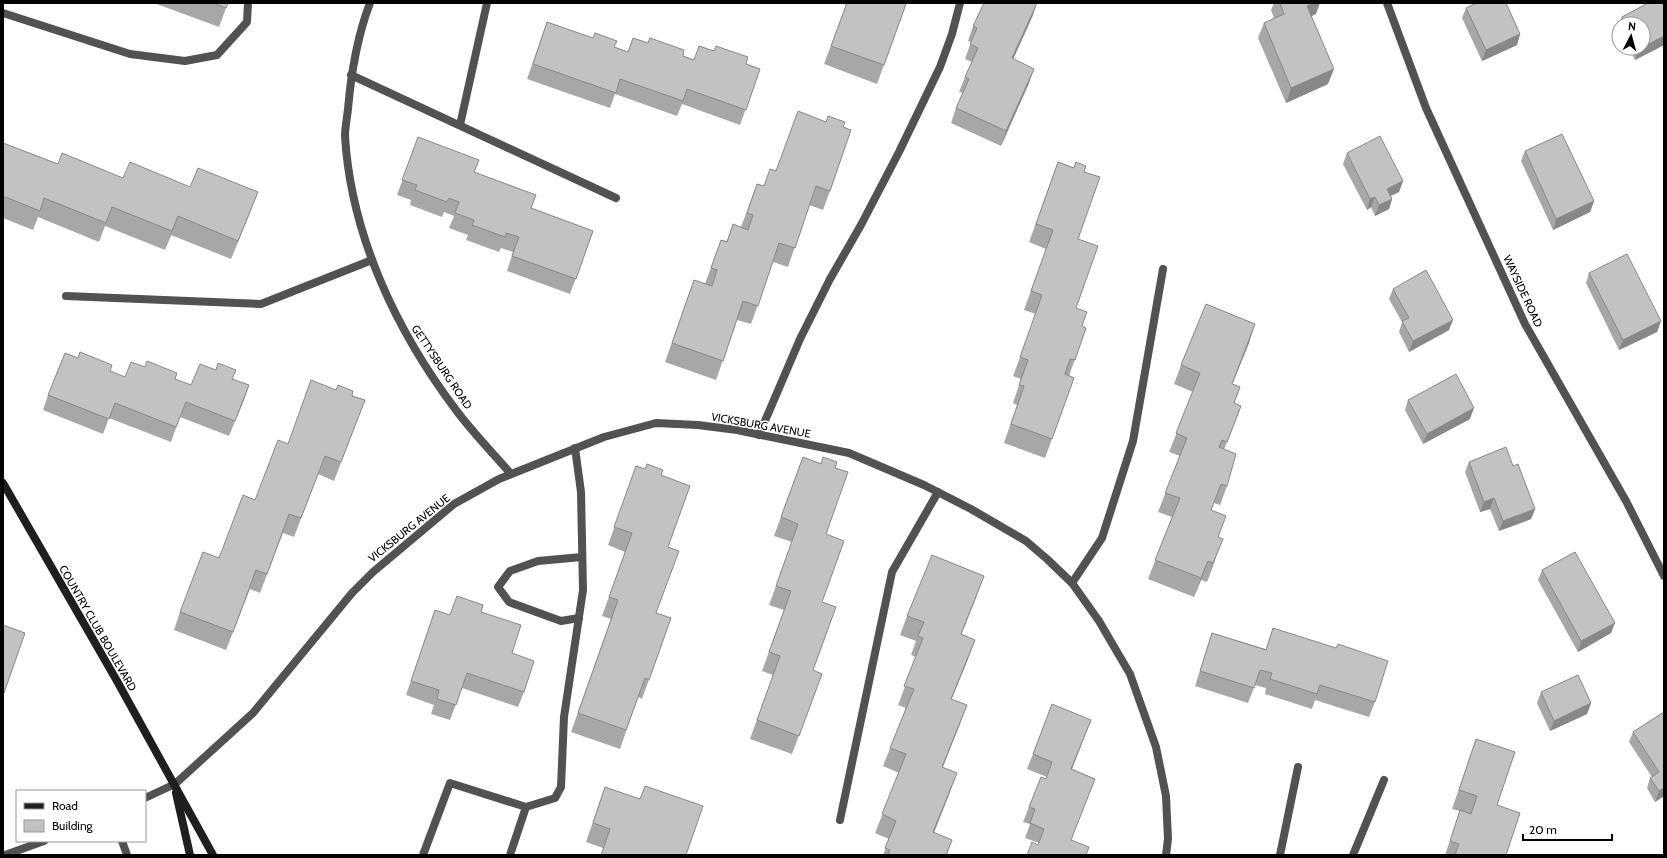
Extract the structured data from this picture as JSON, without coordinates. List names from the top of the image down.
{
  "streets": {
    "street": [
      "WAYSIDE ROAD",
      "GETTYSBURG ROAD",
      "VICKSBURG AVENUE",
      "COUNTRY CLUB BOULEVARD"
    ]
  },
  "crossings": [
    ["GETTYSBURG ROAD", "VICKSBURG AVENUE"],
    ["VICKSBURG AVENUE", "COUNTRY CLUB BOULEVARD"]
  ],
  "legend": ["Road", "Building"],
  "scale_bar": "20 m",
  "north": "top"
}
